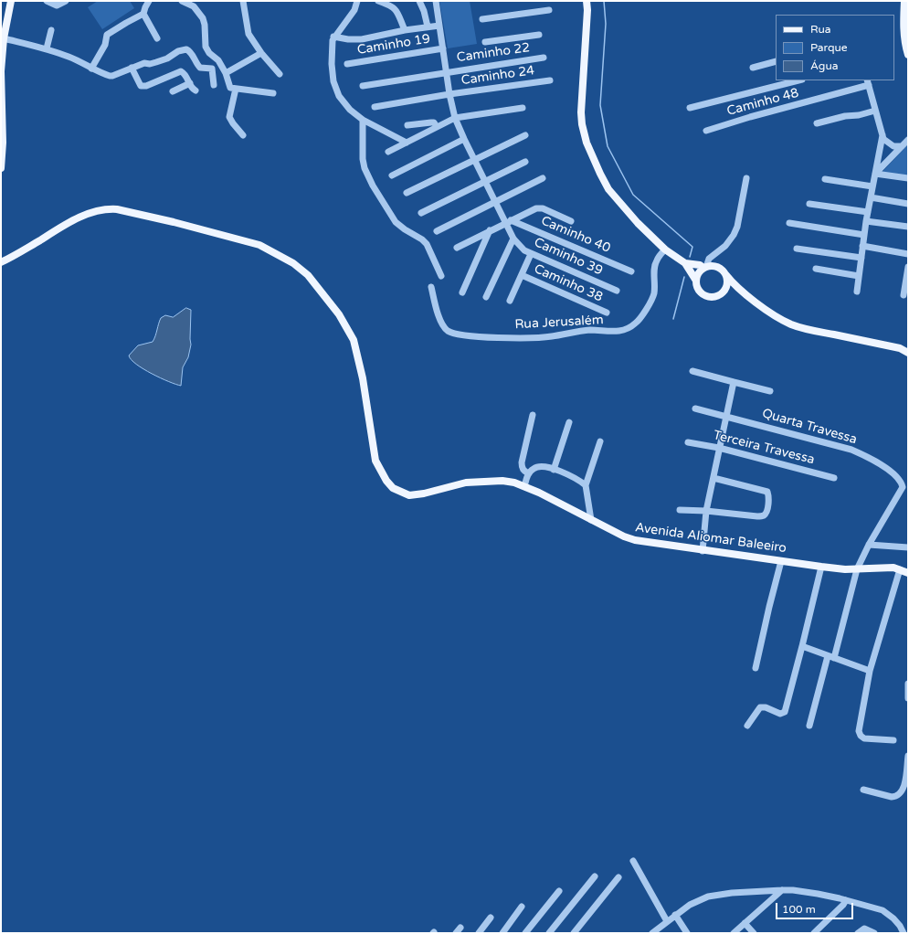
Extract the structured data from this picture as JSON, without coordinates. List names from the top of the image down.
{
  "streets": {
    "main road": ["Avenida Aliomar Baleeiro"],
    "street": [
      "Caminho 19",
      "Caminho 22",
      "Caminho 24",
      "Caminho 48",
      "Caminho 40",
      "Caminho 39",
      "Caminho 38",
      "Rua Jerusalém",
      "Quarta Travessa",
      "Terceira Travessa"
    ]
  },
  "crossings": [
    ["Caminho 19", "Caminho 39"],
    ["Caminho 22", "Caminho 39"],
    ["Caminho 24", "Caminho 39"],
    ["Caminho 40", "Caminho 39"]
  ],
  "legend": ["Rua", "Parque", "Água"],
  "scale_bar": "100 m"
}
